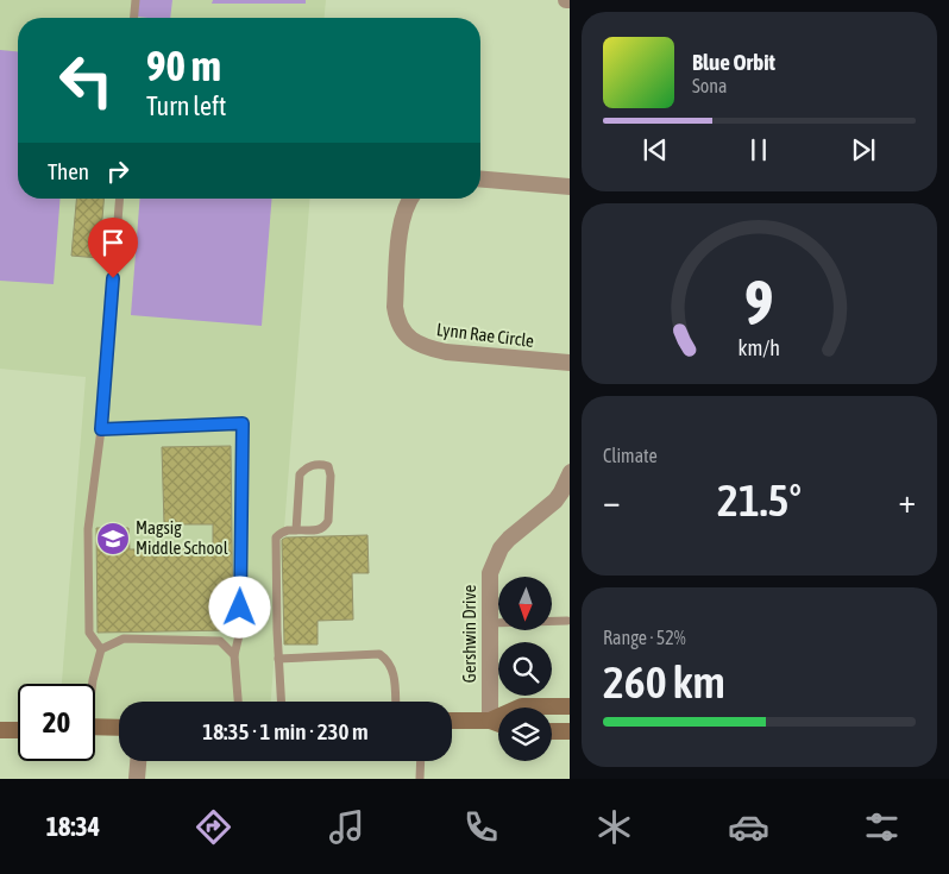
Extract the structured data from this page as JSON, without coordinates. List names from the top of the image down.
{
  "streets": {
    "street": ["Lynn Rae Circle", "Gershwin Drive"]
  },
  "places": {
    "school or university": ["Magsig Middle School"]
  },
  "north": "bottom",
  "page": {
    "turn": ["90 m", "Turn left"],
    "song": ["Blue Orbit", "Sona"],
    "then": "Then",
    "tile": [
      "Climate",
      ["Range · 52%", "260 km"]
    ],
    "heat": ["−", "21.5°", "+"],
    "limit": "20",
    "trip": "18:35 · 1 min · 230 m",
    "tabs": "18:34",
    "gauge": ["9", "km/h"]
  }
}
